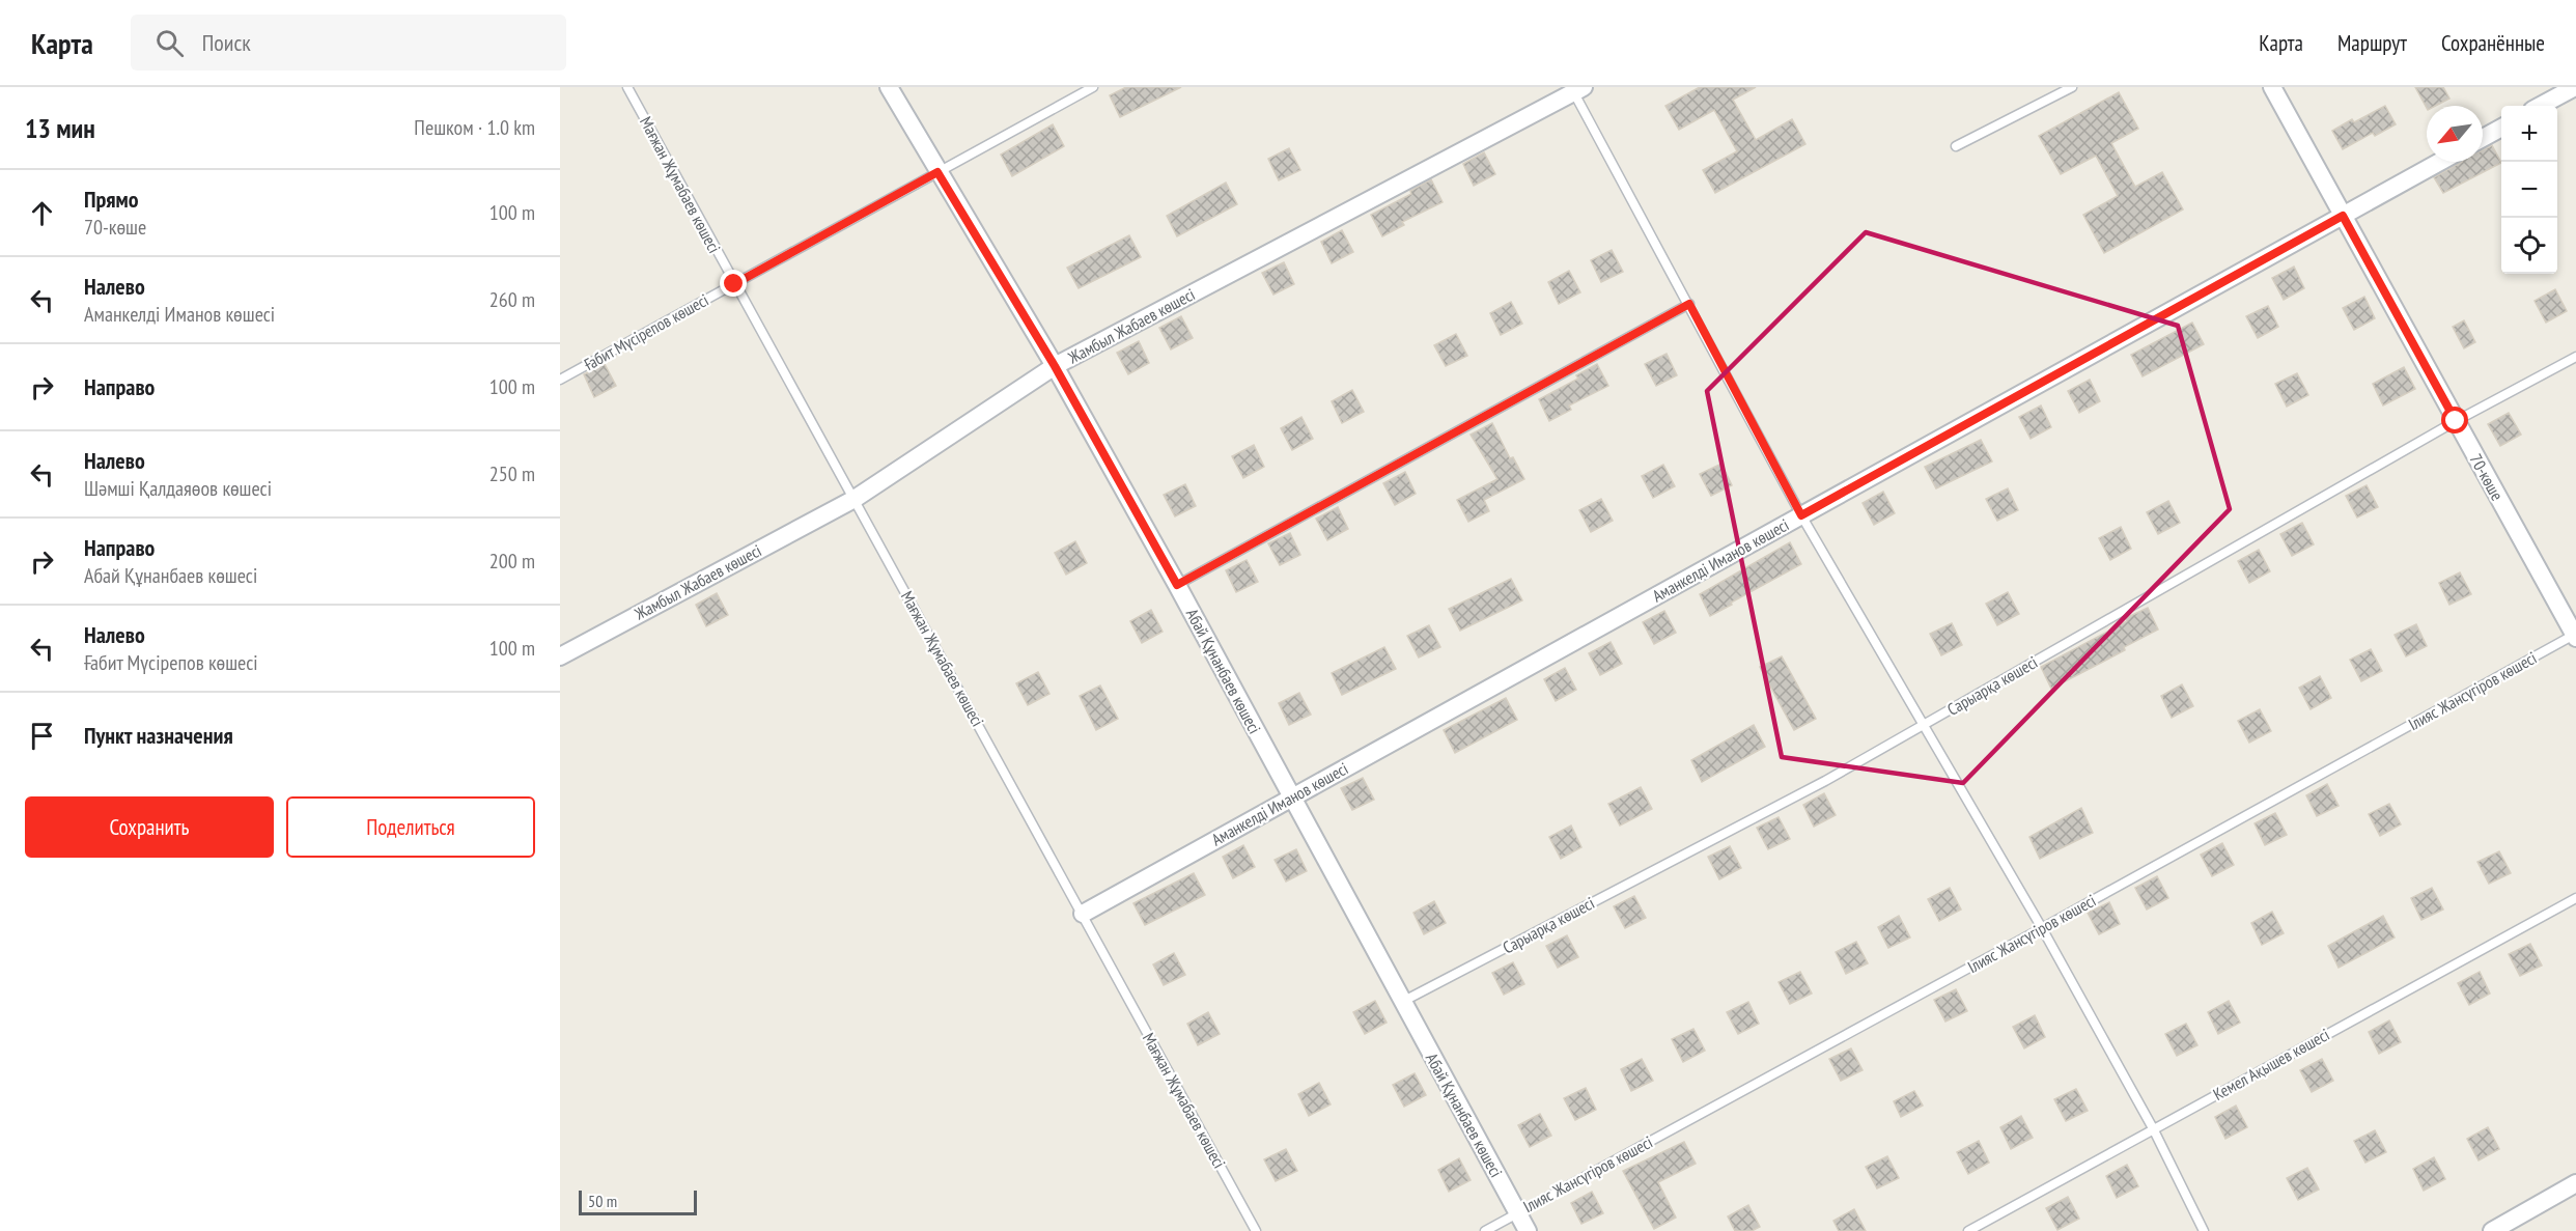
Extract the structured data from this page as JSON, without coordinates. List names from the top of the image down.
{
  "streets": {
    "street": [
      "Жамбыл Жабаев көшесі",
      "70-көше",
      "Аманкелді Иманов көшесі",
      "Абай Құнанбаев көшесі"
    ],
    "lane": [
      "Мағжан Жұмабаев көшесі",
      "Ғабит Мүсірепов көшесі",
      "Сарыарқа көшесі",
      "Ілияс Жансүгіров көшесі",
      "Кемел Ақышев көшесі"
    ]
  },
  "crossings": [
    ["Мағжан Жұмабаев көшесі", "Жамбыл Жабаев көшесі"],
    ["Мағжан Жұмабаев көшесі", "Ғабит Мүсірепов көшесі"],
    ["Мағжан Жұмабаев көшесі", "Аманкелді Иманов көшесі"],
    ["Жамбыл Жабаев көшесі", "Абай Құнанбаев көшесі"],
    ["Ғабит Мүсірепов көшесі", "Абай Құнанбаев көшесі"],
    ["70-көше", "Аманкелді Иманов көшесі"],
    ["70-көше", "Сарыарқа көшесі"],
    ["70-көше", "Ілияс Жансүгіров көшесі"],
    ["Аманкелді Иманов көшесі", "Абай Құнанбаев көшесі"],
    ["Абай Құнанбаев көшесі", "Сарыарқа көшесі"],
    ["Абай Құнанбаев көшесі", "Ілияс Жансүгіров көшесі"]
  ],
  "scale_bar": "50 m",
  "north": "bottom left",
  "page": {
    "header": "Карта",
    "search": "Поиск",
    "nav": ["Карта", "Маршрут", "Сохранённые"],
    "heading": ["13 мин", "Пешком · 1.0 km"],
    "map_buttons": ["+", "−"],
    "list": [
      ["Прямо", "70-көше", "100 m"],
      ["Налево", "Аманкелді Иманов көшесі", "260 m"],
      ["Направо", "100 m"],
      ["Налево", "Шәмші Қалдаяөов көшесі", "250 m"],
      ["Направо", "Абай Құнанбаев көшесі", "200 m"],
      ["Налево", "Ғабит Мүсірепов көшесі", "100 m"],
      "Пункт назначения"
    ],
    "buttons": ["Сохранить", "Поделиться"],
    "scale": "50 m"
  }
}
